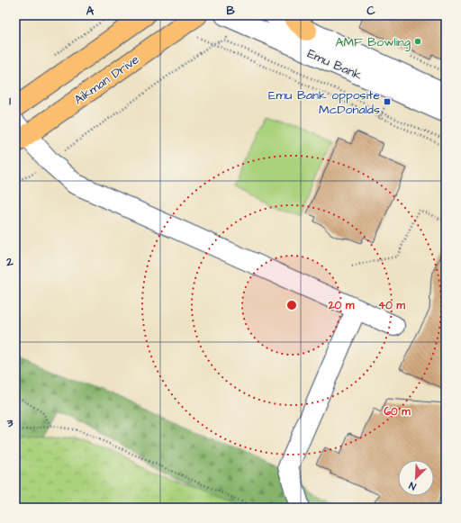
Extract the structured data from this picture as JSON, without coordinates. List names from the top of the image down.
{
  "streets": {
    "main road": ["Aikman Drive"],
    "street": ["Emu Bank"]
  },
  "places": {
    "other": ["AMF Bowling"],
    "transit": ["Emu Bank opposite McDonalds"]
  },
  "north": "bottom left",
  "grid": {
    "columns": ["A", "B", "C"],
    "rows": ["1", "2", "3"]
  },
  "rings": ["20 m", "40 m", "60 m"]
}
